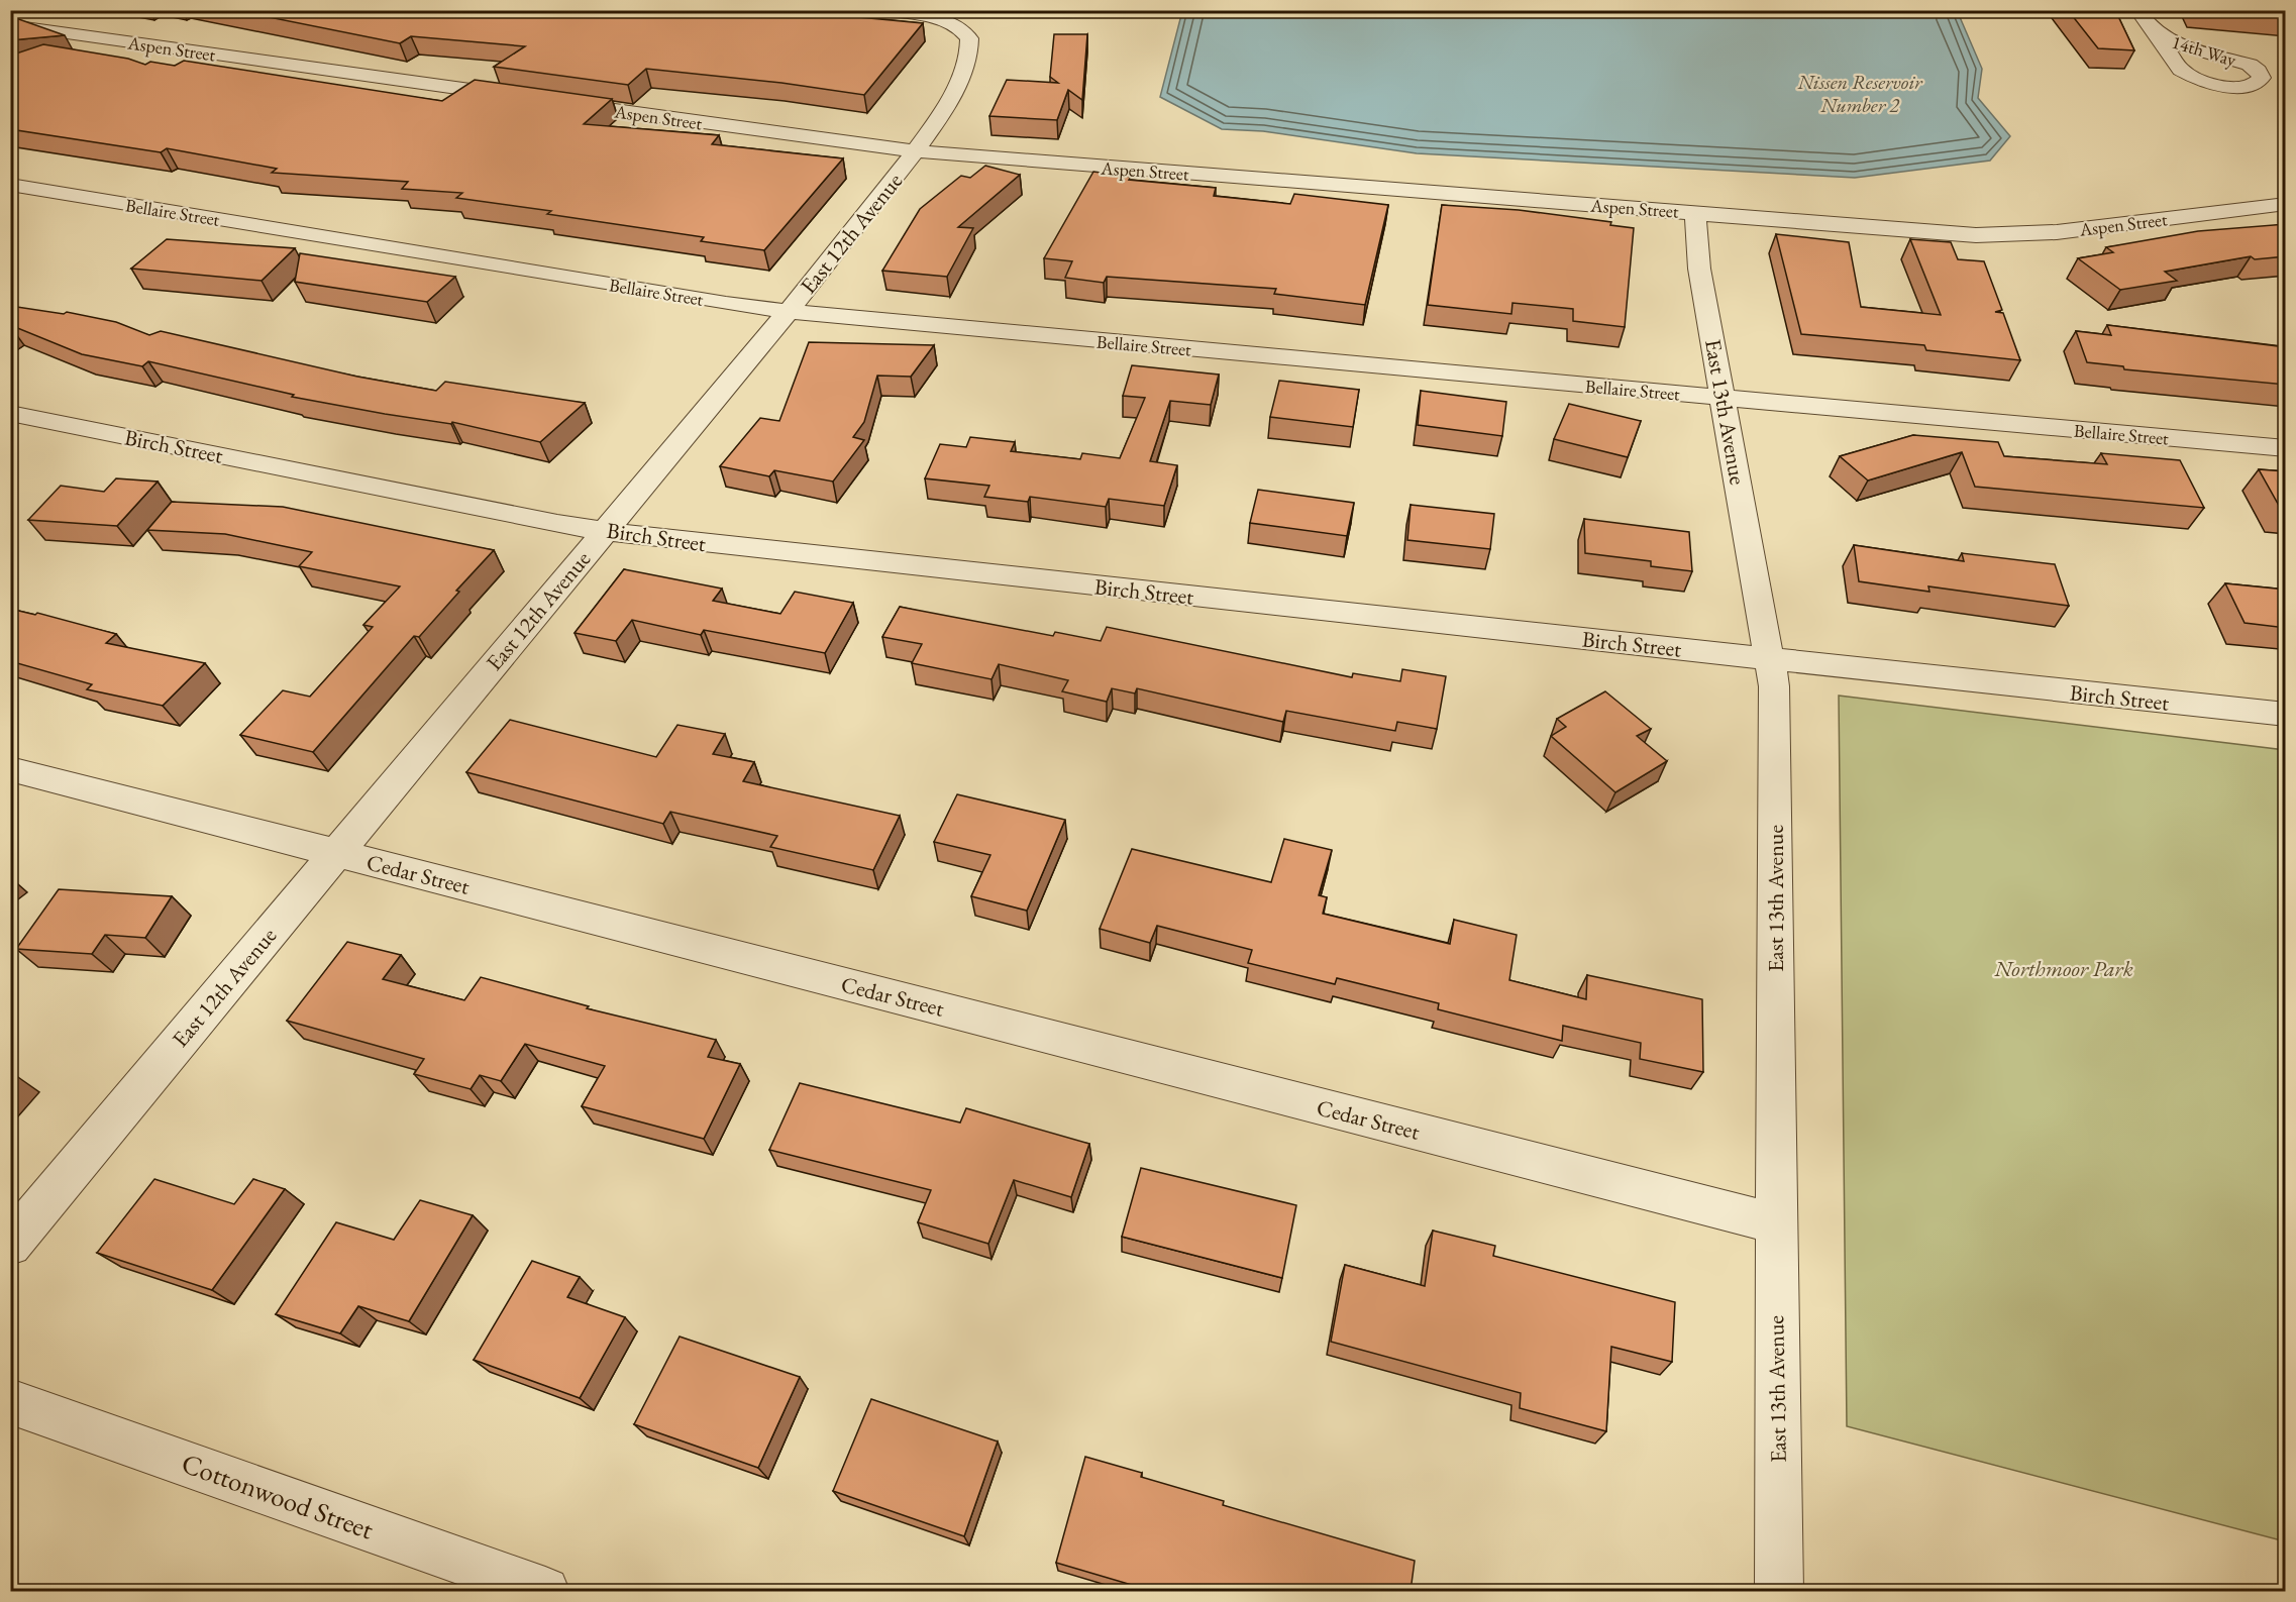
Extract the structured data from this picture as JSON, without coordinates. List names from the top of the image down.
{
  "streets": {
    "street": [
      "Aspen Street",
      "14th Way",
      "Bellaire Street",
      "East 12th Avenue",
      "East 13th Avenue",
      "Birch Street",
      "Cedar Street",
      "Cottonwood Street"
    ]
  },
  "crossings": [
    ["Aspen Street", "East 12th Avenue"],
    ["Aspen Street", "East 13th Avenue"],
    ["Bellaire Street", "East 12th Avenue"],
    ["Bellaire Street", "East 13th Avenue"],
    ["East 12th Avenue", "Birch Street"],
    ["East 12th Avenue", "Cedar Street"],
    ["East 13th Avenue", "Birch Street"],
    ["East 13th Avenue", "Cedar Street"]
  ],
  "water": ["Nissen Reservoir Number 2"],
  "parks": ["Northmoor Park"]
}
